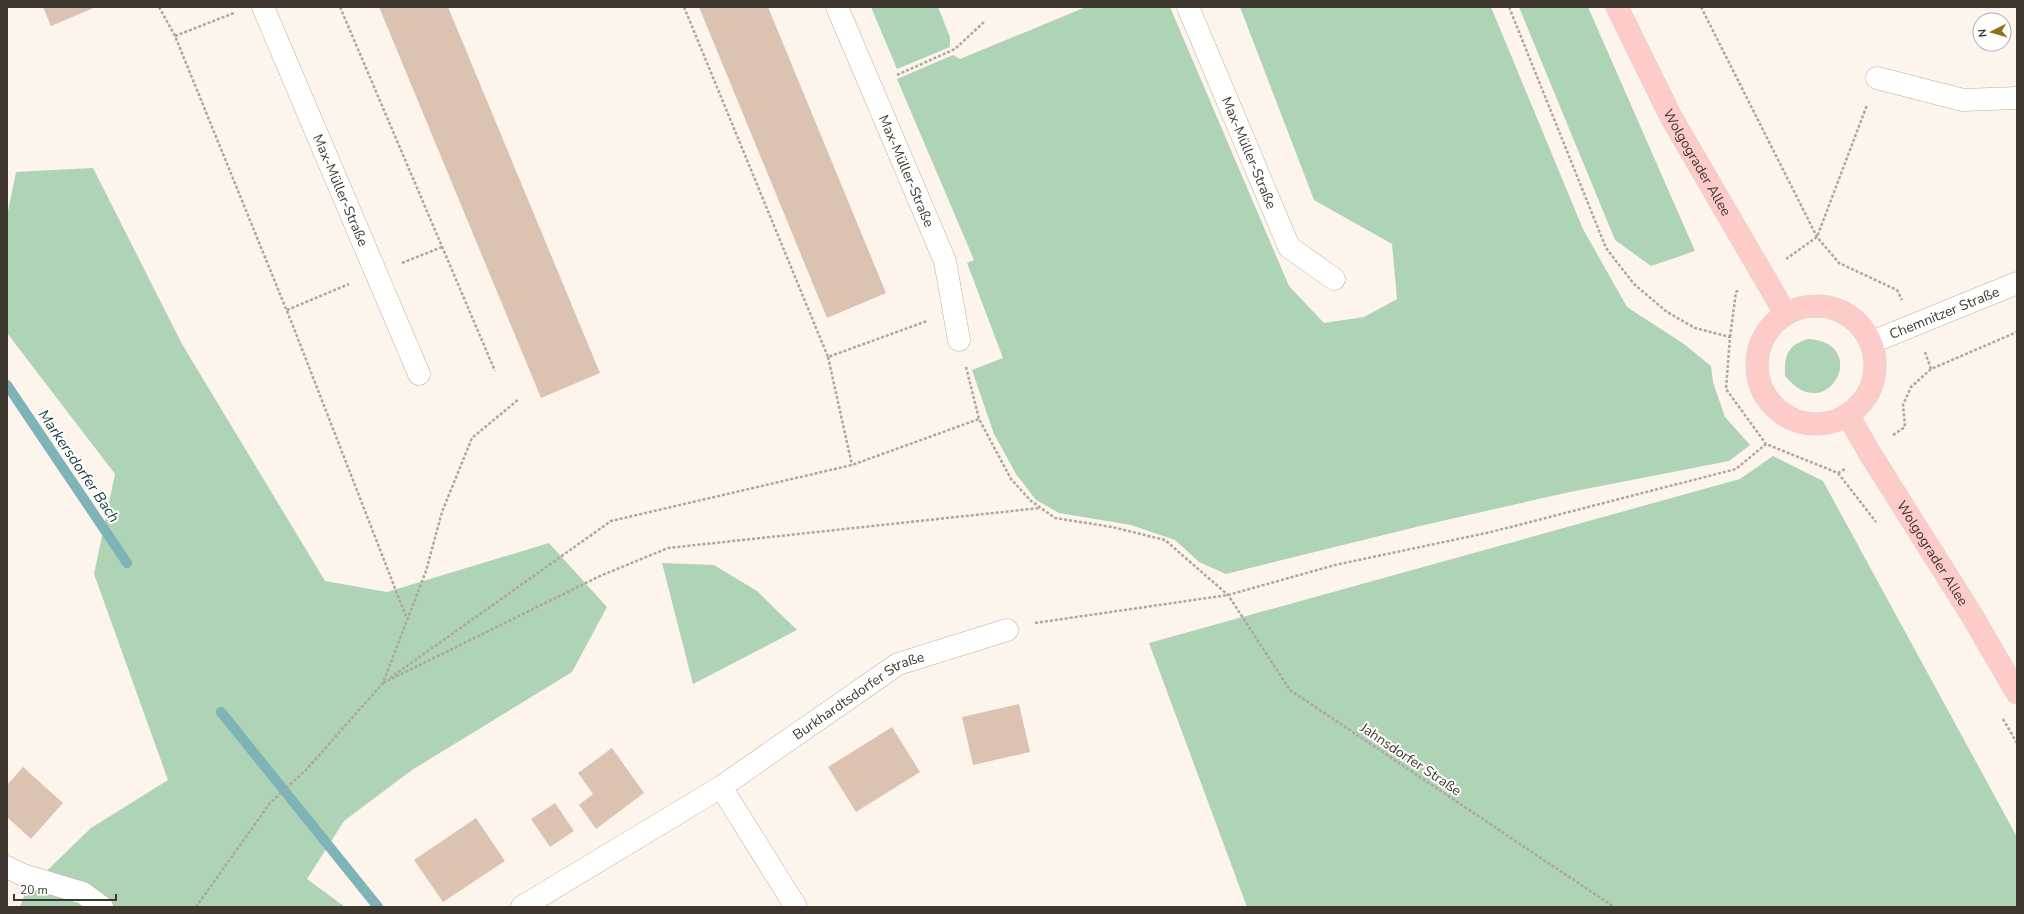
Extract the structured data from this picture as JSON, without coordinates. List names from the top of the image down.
{
  "streets": {
    "main road": ["Wolgograder Allee"],
    "street": ["Max-Müller-Straße", "Chemnitzer Straße", "Burkhardtsdorfer Straße"],
    "path": ["Jahnsdorfer Straße"]
  },
  "crossings": [
    ["Max-Müller-Straße", "Jahnsdorfer Straße"],
    ["Wolgograder Allee", "Chemnitzer Straße"]
  ],
  "water": ["Markersdorfer Bach"],
  "scale_bar": "20 m",
  "north": "left"
}
